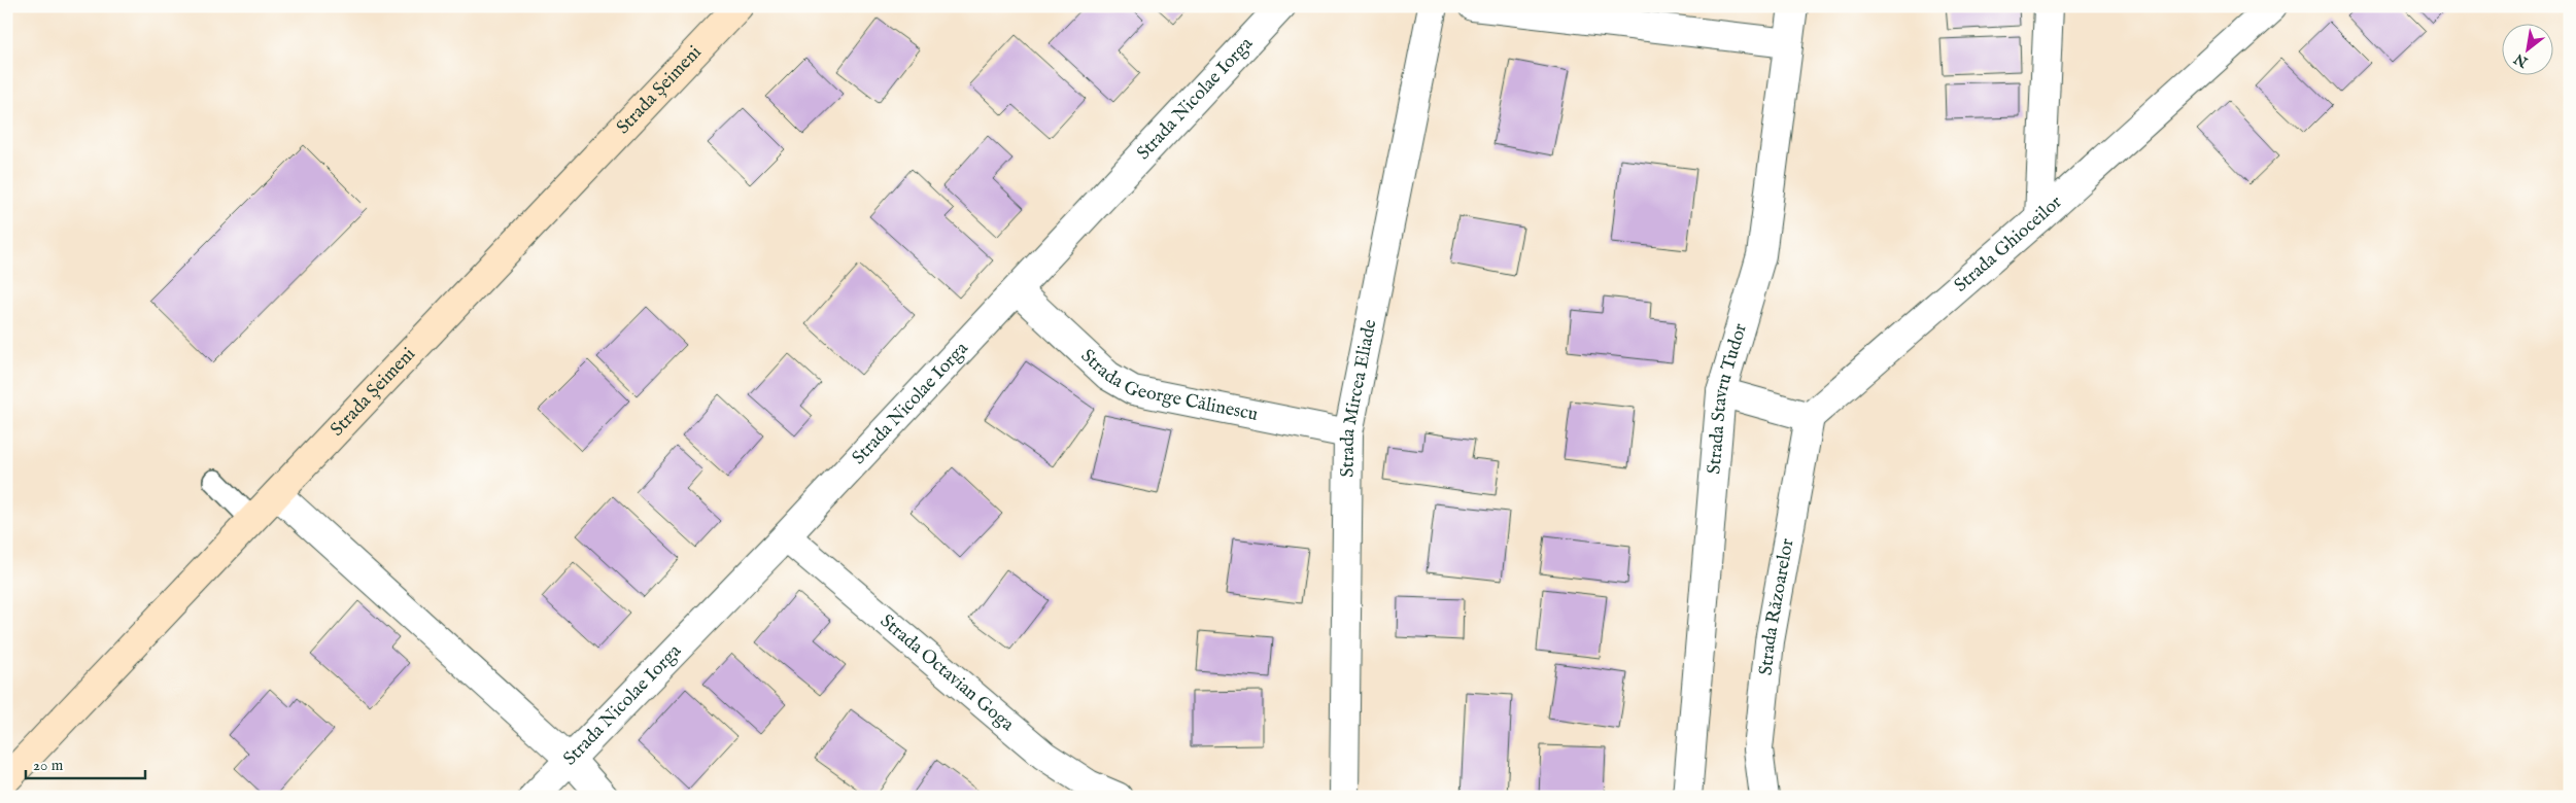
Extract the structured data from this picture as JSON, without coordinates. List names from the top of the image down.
{
  "streets": {
    "main road": ["Strada Șeimeni"],
    "street": [
      "Strada Nicolae Iorga",
      "Strada Ghioceilor",
      "Strada George Călinescu",
      "Strada Mircea Eliade",
      "Strada Stavru Tudor",
      "Strada Răzoarelor",
      "Strada Octavian Goga"
    ]
  },
  "crossings": [
    ["Strada Nicolae Iorga", "Strada George Călinescu"],
    ["Strada Nicolae Iorga", "Strada Octavian Goga"],
    ["Strada Ghioceilor", "Strada Răzoarelor"],
    ["Strada George Călinescu", "Strada Mircea Eliade"]
  ],
  "scale_bar": "20 m",
  "north": "bottom left"
}
